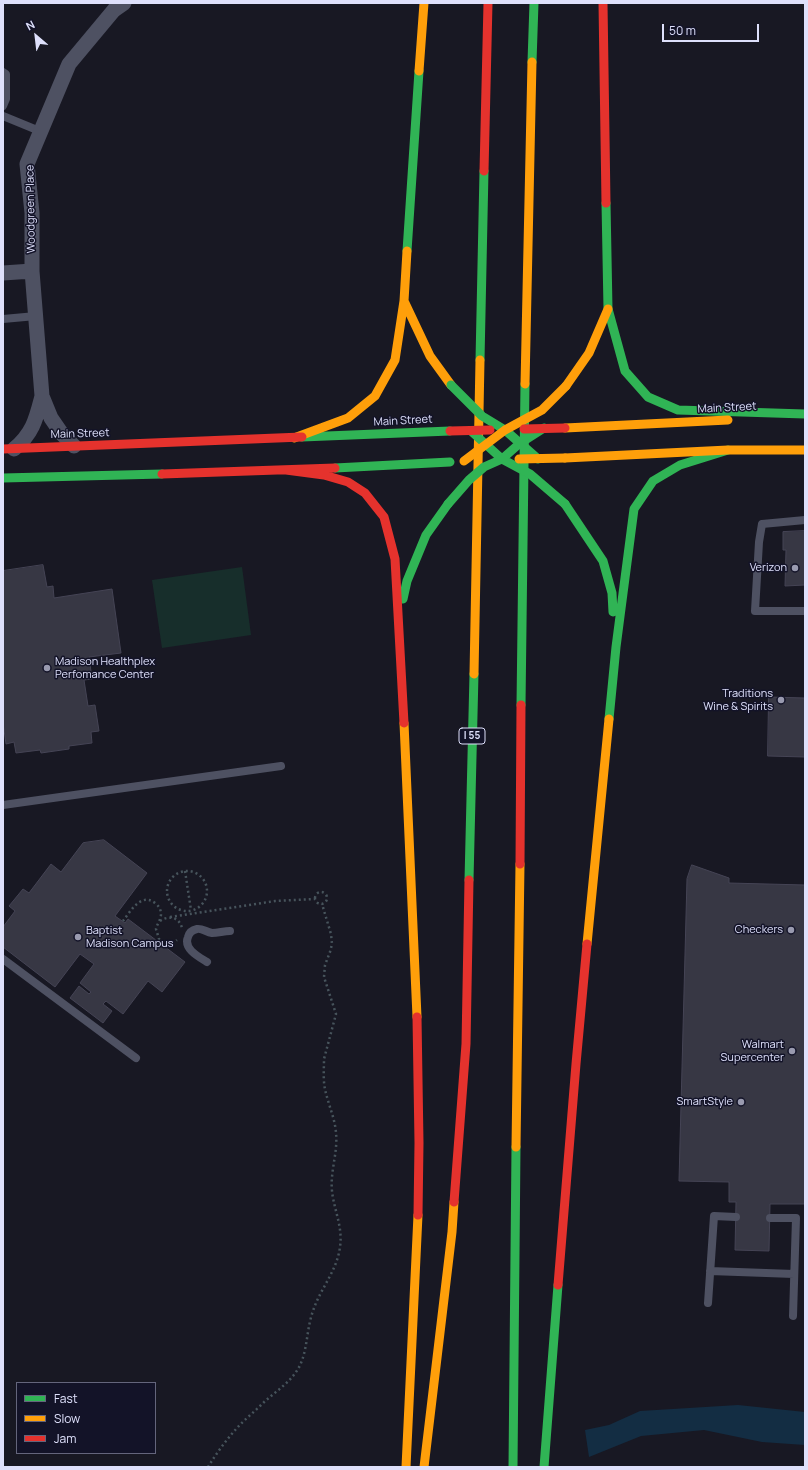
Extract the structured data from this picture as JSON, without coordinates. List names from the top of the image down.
{
  "streets": {
    "main road": ["Main Street", "I 55"],
    "street": ["Woodgreen Place"]
  },
  "crossings": [
    ["Woodgreen Place", "Main Street"]
  ],
  "places": [
    "Verizon",
    "Madison Healthplex Perfomance Center",
    "Traditions Wine & Spirits",
    "Checkers",
    "Baptist Madison Campus",
    "Walmart Supercenter",
    "SmartStyle"
  ],
  "legend": ["Fast", "Slow", "Jam"],
  "scale_bar": "50 m",
  "north": "top left"
}
